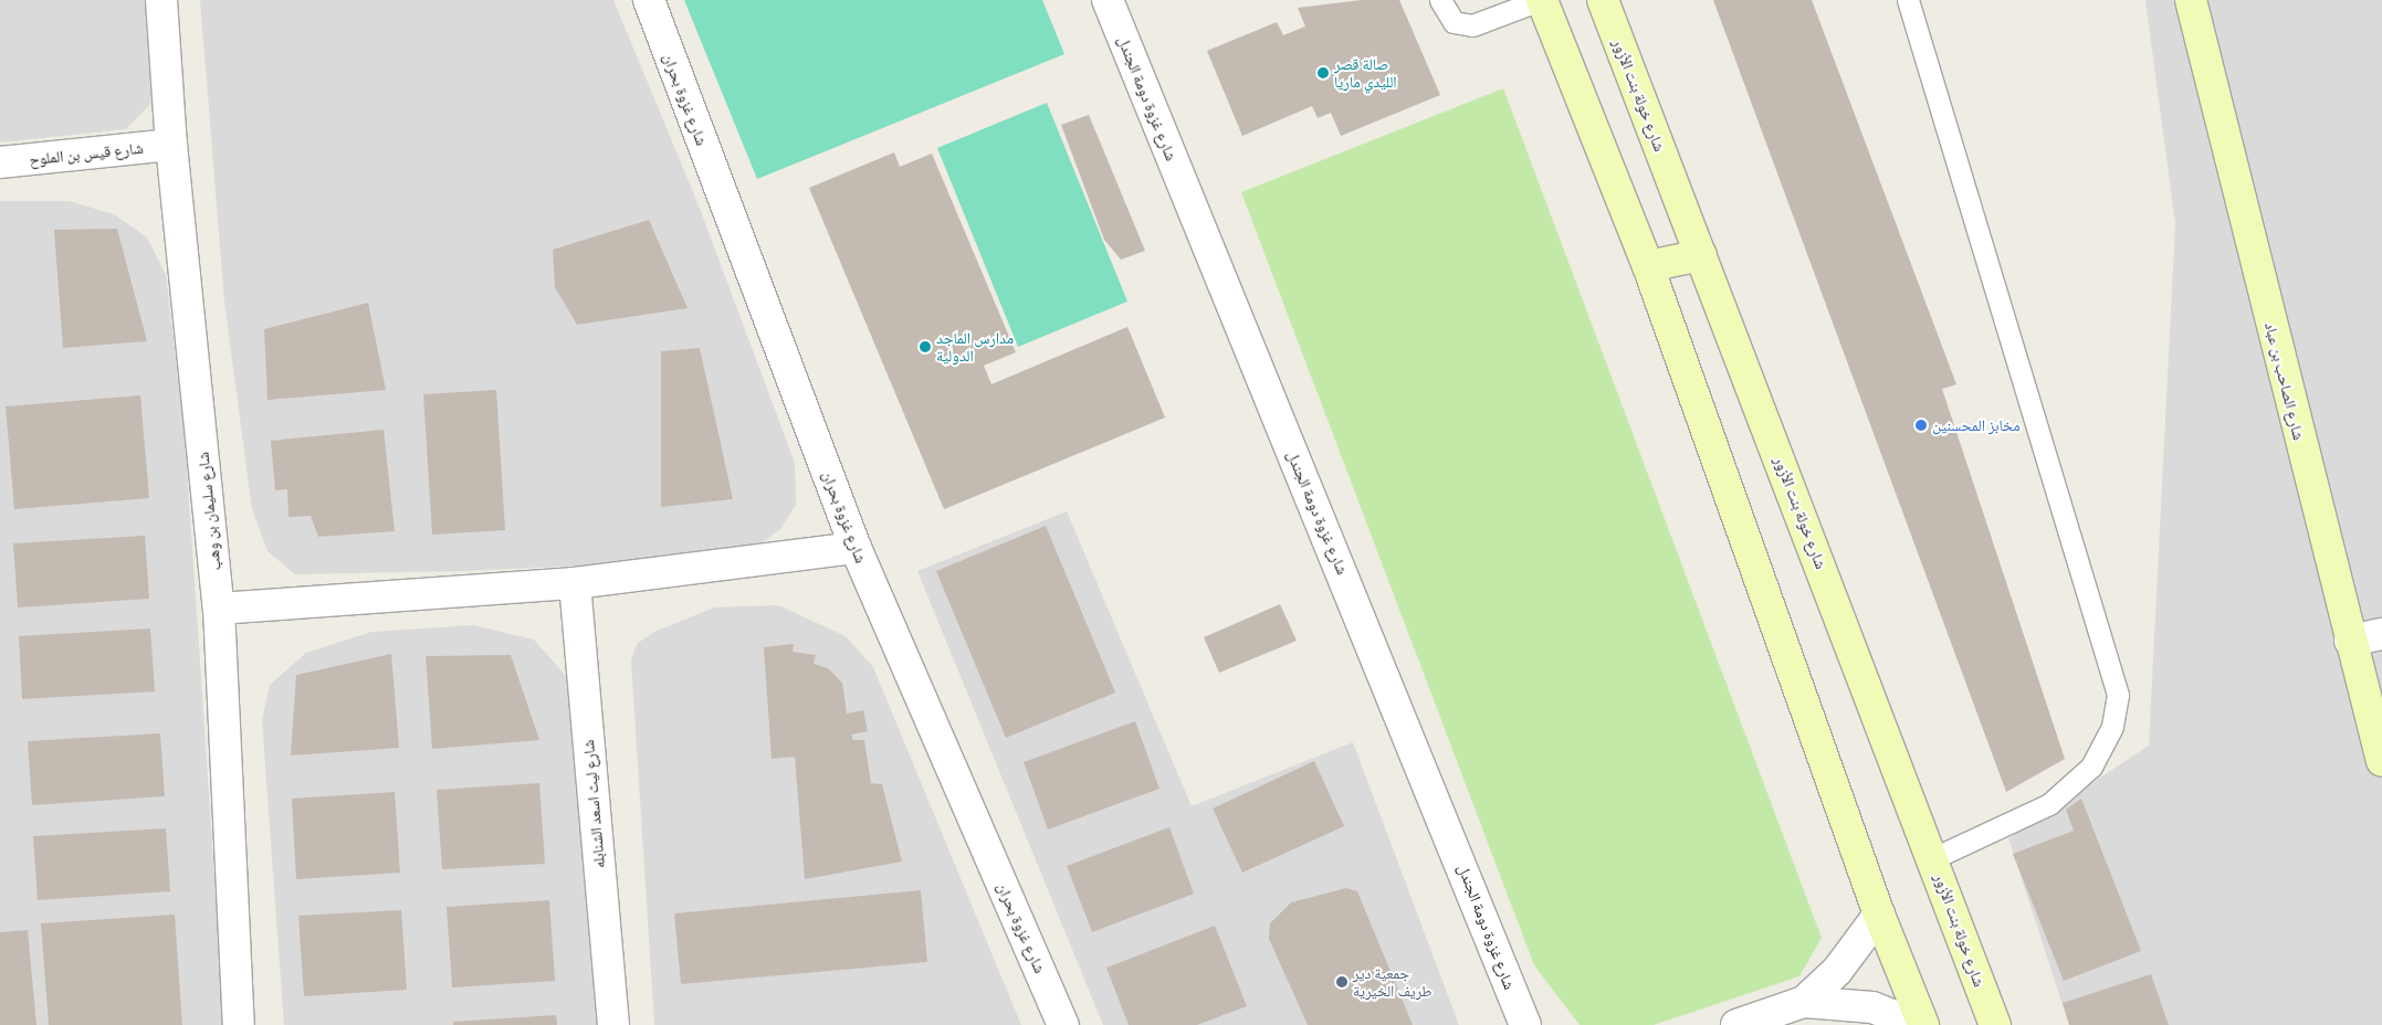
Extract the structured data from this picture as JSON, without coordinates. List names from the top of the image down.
{
  "streets": {
    "street": [
      "شارع خولة بنت الأزور",
      "شارع غزوة دومة الجندل",
      "شارع غزوة بحران",
      "شارع قيس بن الملوح",
      "شارع الصاحب بن عباد",
      "شارع سليمان بن وهب",
      "شارع ليث اسعد الشنابله"
    ]
  },
  "crossings": [
    ["شارع قيس بن الملوح", "شارع سليمان بن وهب"]
  ],
  "places": [
    "صالة قصر الليدي ماريا",
    "مدارس الماجد الدولية",
    "مخابز المحسنين",
    "جمعية دير طريف الخيرية"
  ]
}
